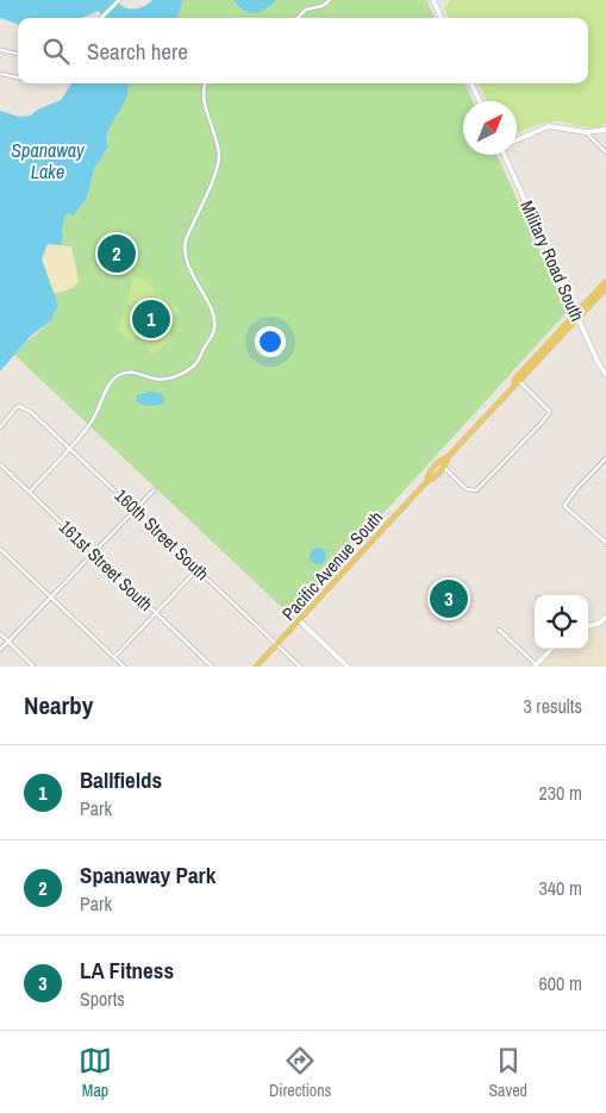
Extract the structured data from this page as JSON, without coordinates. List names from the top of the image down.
{
  "streets": {
    "main road": ["Military Road South", "Pacific Avenue South"],
    "street": ["160th Street South", "161st Street South"]
  },
  "crossings": [
    ["Military Road South", "Pacific Avenue South"],
    ["160th Street South", "Pacific Avenue South"]
  ],
  "water": ["Spanaway Lake"],
  "north": "top right",
  "page": {
    "search": "Search here",
    "pins": ["2", "1", "3"],
    "heading": ["Nearby", "3 results"],
    "list": [
      {
        "mark": "1",
        "name": "Ballfields",
        "note": "Park",
        "value": "230 m"
      },
      {
        "mark": "2",
        "name": "Spanaway Park",
        "note": "Park",
        "value": "340 m"
      },
      {
        "mark": "3",
        "name": "LA Fitness",
        "note": "Sports",
        "value": "600 m"
      }
    ],
    "nav": ["Map", "Directions", "Saved"]
  }
}
